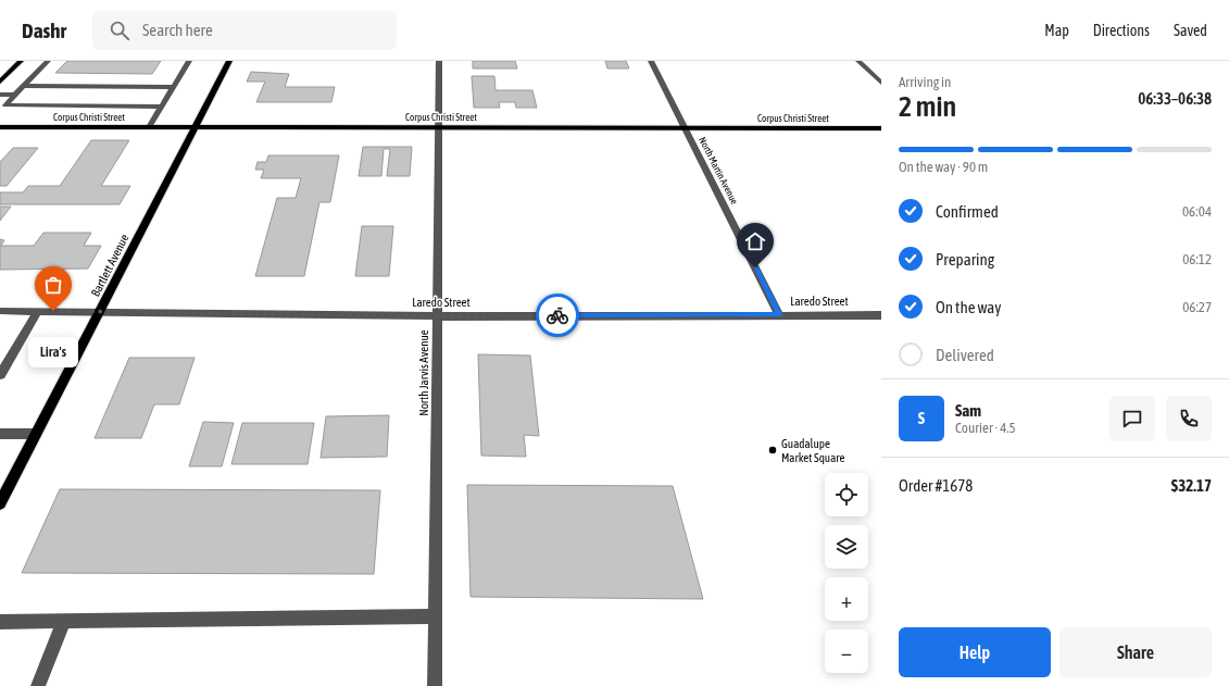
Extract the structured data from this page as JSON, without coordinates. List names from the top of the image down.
{
  "streets": {
    "main road": ["Corpus Christi Street", "Bartlett Avenue"],
    "street": ["North Martin Avenue", "Laredo Street", "North Jarvis Avenue"]
  },
  "crossings": [
    ["Corpus Christi Street", "North Martin Avenue"],
    ["Corpus Christi Street", "Bartlett Avenue"],
    ["Corpus Christi Street", "North Jarvis Avenue"],
    ["North Martin Avenue", "Laredo Street"],
    ["Bartlett Avenue", "Laredo Street"],
    ["Laredo Street", "North Jarvis Avenue"]
  ],
  "places": ["Lira's", "Guadalupe Market Square"],
  "page": {
    "header": "Dashr",
    "search": "Search here",
    "nav": ["Map", "Directions", "Saved"],
    "heading": ["2 min", "Arriving in", "06:33–06:38"],
    "panel": [
      "Sam",
      "Courier · 4.5",
      "Order #1678",
      "$32.17"
    ],
    "bar": "On the way · 90 m",
    "list": [
      ["Confirmed", "06:04"],
      ["Preparing", "06:12"],
      ["On the way", "06:27"],
      "Delivered"
    ],
    "bubble": "Lira's",
    "round": "S",
    "map_buttons": ["+", "−"],
    "buttons": ["Help", "Share"]
  }
}
